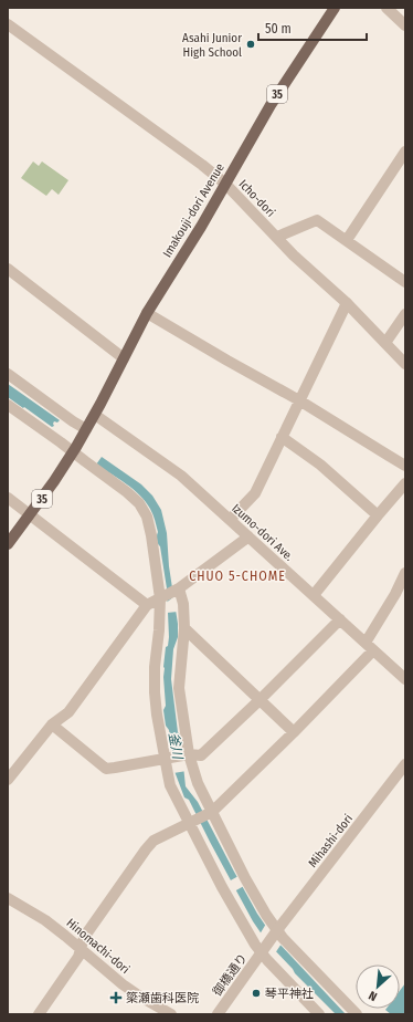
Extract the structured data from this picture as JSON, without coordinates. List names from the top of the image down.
{
  "streets": {
    "main road": ["35", "Imakouji-dori Avenue"],
    "street": [
      "Icho-dori",
      "Izumo-dori Ave.",
      "Mihashi-dori",
      "Hinomachi-dori",
      "御橋通り"
    ]
  },
  "crossings": [
    ["35", "Imakouji-dori Avenue"],
    ["Icho-dori", "Imakouji-dori Avenue"],
    ["Imakouji-dori Avenue", "Izumo-dori Ave."],
    ["Mihashi-dori", "御橋通り"]
  ],
  "districts": ["CHUO 5-CHOME"],
  "water": ["釜川"],
  "places": {
    "other": ["Asahi Junior High School", "琴平神社"],
    "health": ["簗瀬歯科医院"]
  },
  "scale_bar": "50 m",
  "north": "bottom left"
}
